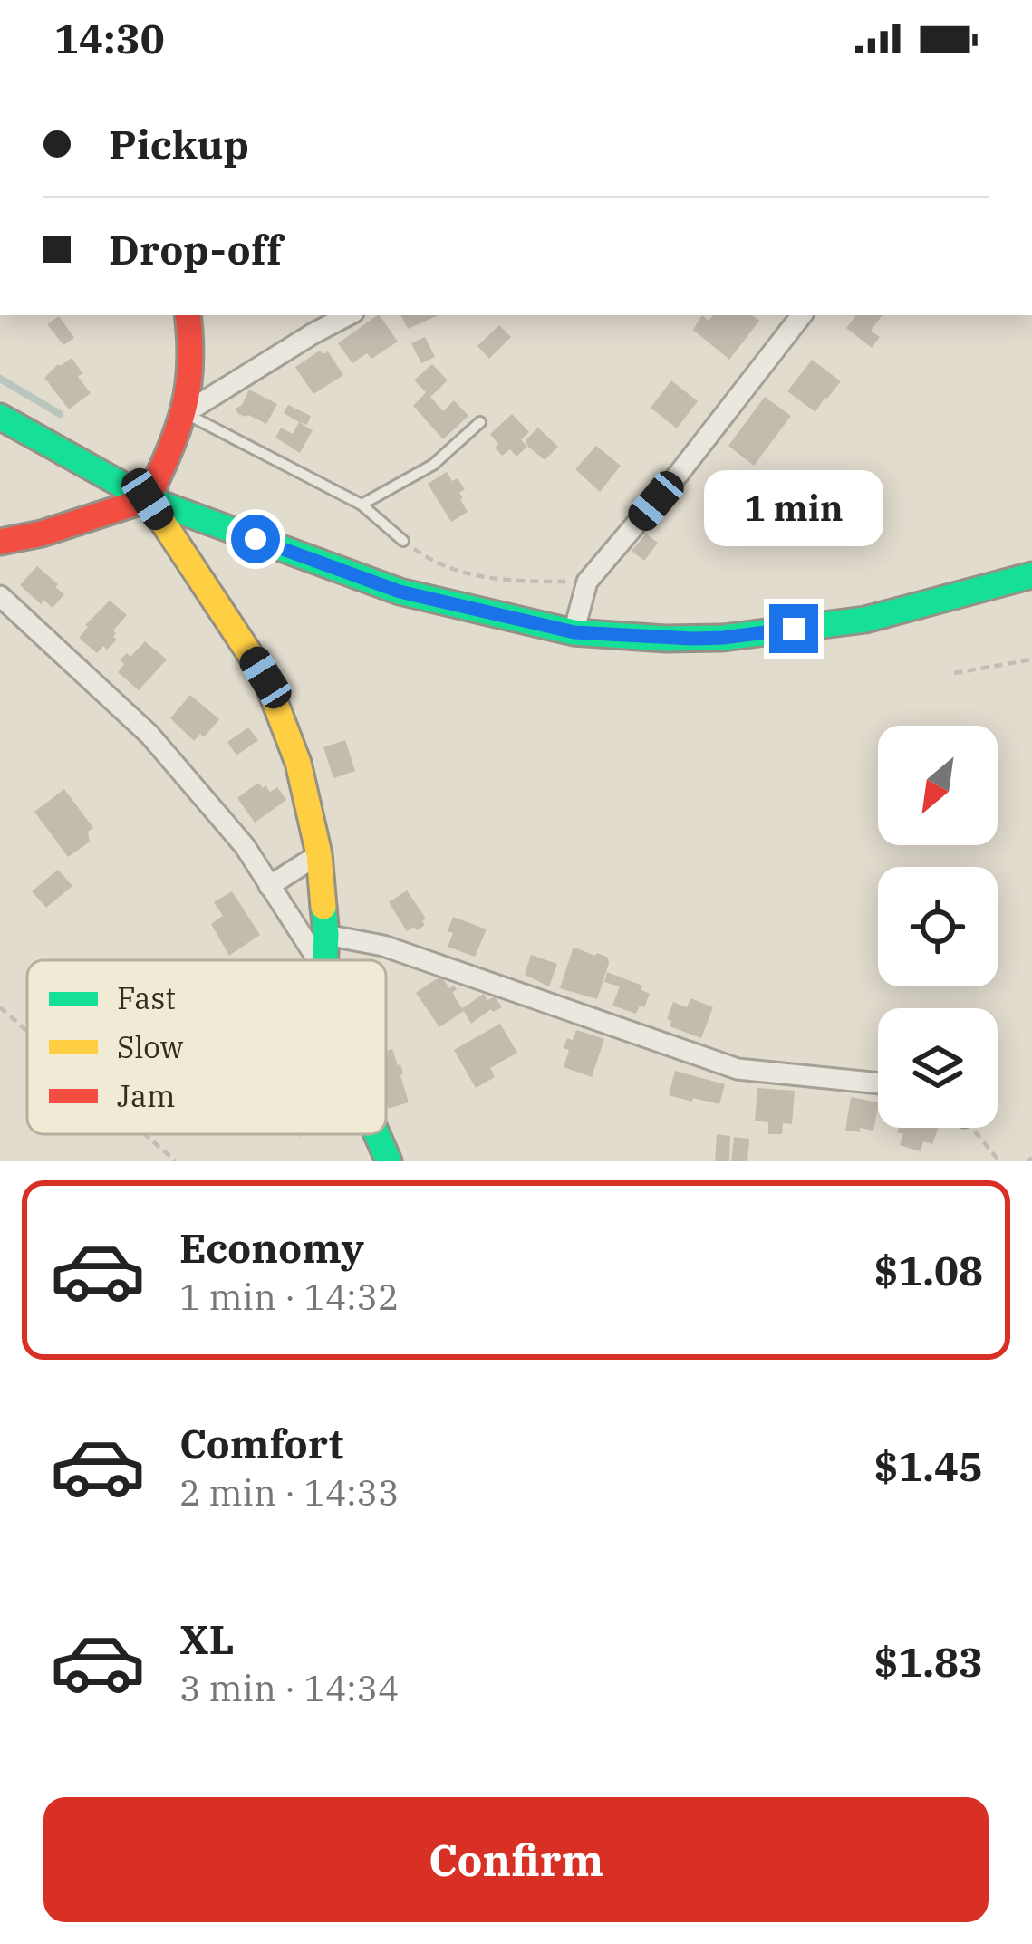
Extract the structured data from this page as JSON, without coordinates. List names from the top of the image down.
{
  "legend": ["Fast", "Slow", "Jam"],
  "north": "bottom left",
  "page": {
    "status": "14:30",
    "banner": ["Pickup", "Drop-off"],
    "bubble": "1 min",
    "list": [
      {
        "name": "Economy",
        "note": "1 min · 14:32",
        "value": "$1.08"
      },
      {
        "name": "Comfort",
        "note": "2 min · 14:33",
        "value": "$1.45"
      },
      {
        "name": "XL",
        "note": "3 min · 14:34",
        "value": "$1.83"
      }
    ],
    "buttons": "Confirm"
  }
}
